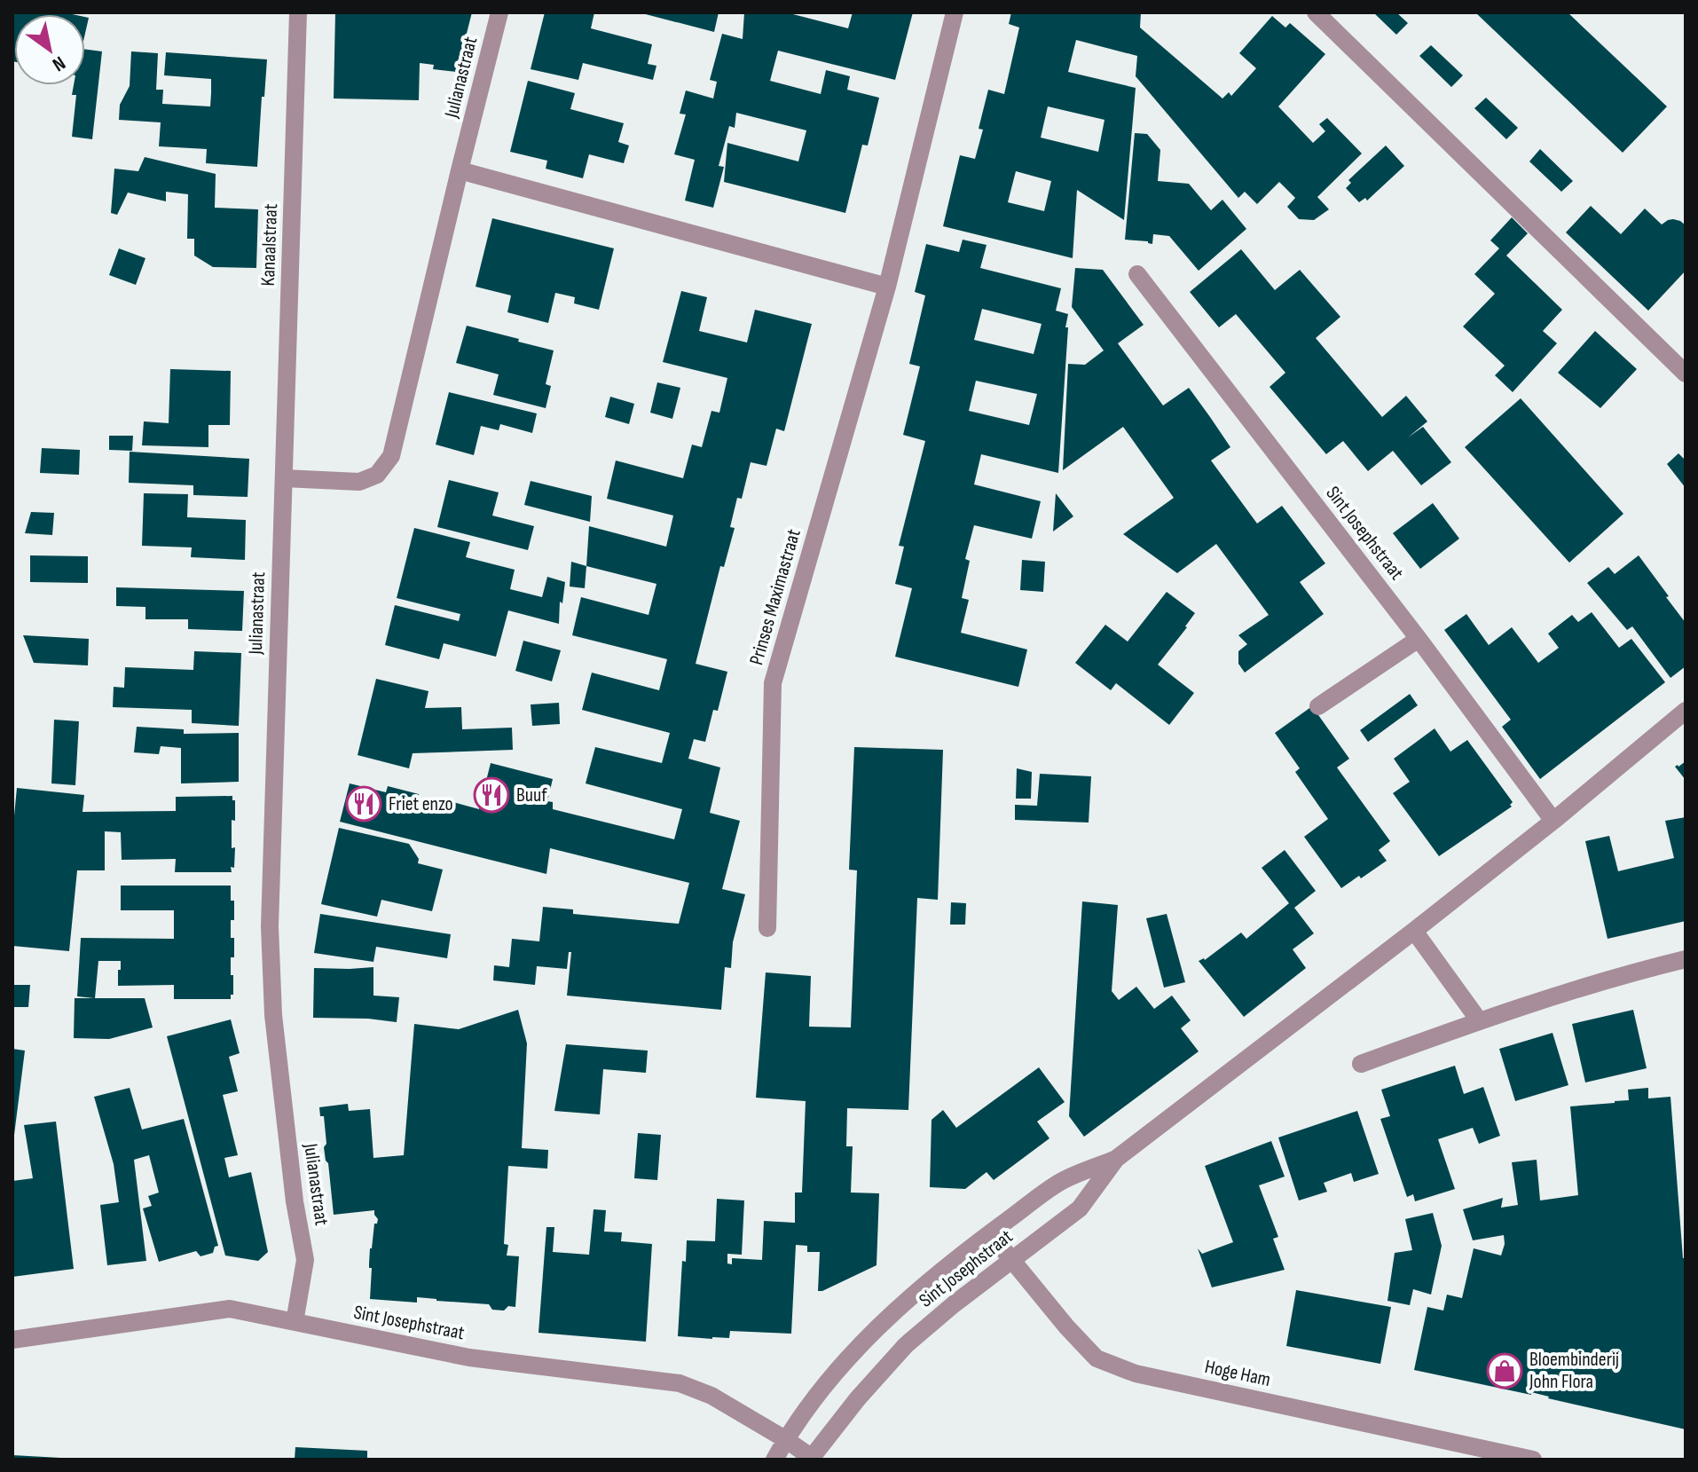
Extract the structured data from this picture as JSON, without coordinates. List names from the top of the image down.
{
  "streets": {
    "street": [
      "Julianastraat",
      "Kanaalstraat",
      "Sint Josephstraat",
      "Prinses Maximastraat",
      "Hoge Ham"
    ]
  },
  "crossings": [
    ["Julianastraat", "Kanaalstraat"],
    ["Julianastraat", "Sint Josephstraat"],
    ["Sint Josephstraat", "Hoge Ham"]
  ],
  "places": {
    "restaurant": ["Buuf", "Friet enzo"],
    "shop": ["Bloembinderij John Flora"]
  },
  "north": "bottom right"
}
